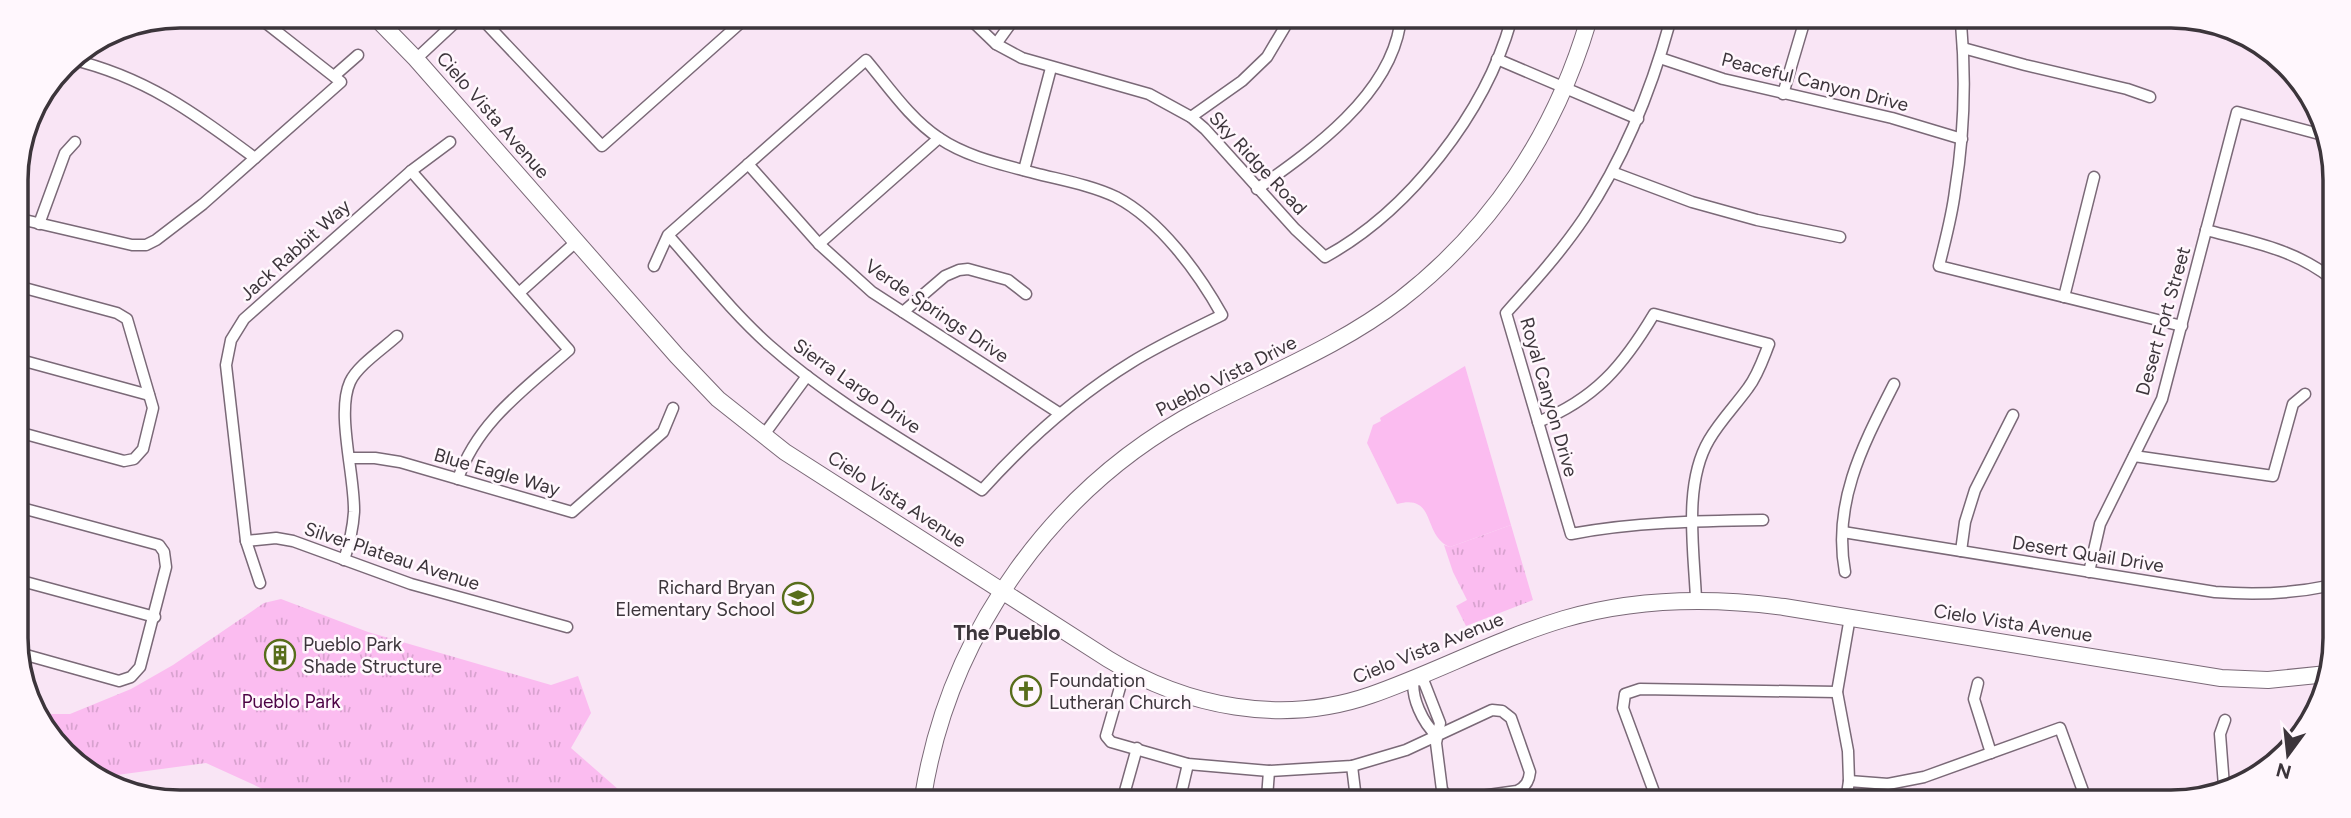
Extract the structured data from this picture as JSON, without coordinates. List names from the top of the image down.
{
  "streets": {
    "street": [
      "Peaceful Canyon Drive",
      "Cielo Vista Avenue",
      "Sky Ridge Road",
      "Jack Rabbit Way",
      "Verde Springs Drive",
      "Desert Fort Street",
      "Pueblo Vista Drive",
      "Sierra Largo Drive",
      "Royal Canyon Drive",
      "Blue Eagle Way",
      "Desert Quail Drive",
      "Silver Plateau Avenue"
    ]
  },
  "crossings": [
    ["Peaceful Canyon Drive", "Royal Canyon Drive"],
    ["Cielo Vista Avenue", "Pueblo Vista Drive"],
    ["Jack Rabbit Way", "Silver Plateau Avenue"],
    ["Verde Springs Drive", "Sierra Largo Drive"],
    ["Desert Fort Street", "Desert Quail Drive"]
  ],
  "districts": ["The Pueblo"],
  "parks": ["Pueblo Park"],
  "places": {
    "school or university": ["Richard Bryan Elementary School"],
    "building": ["Pueblo Park Shade Structure"],
    "church": ["Foundation Lutheran Church"]
  },
  "north": "bottom"
}
